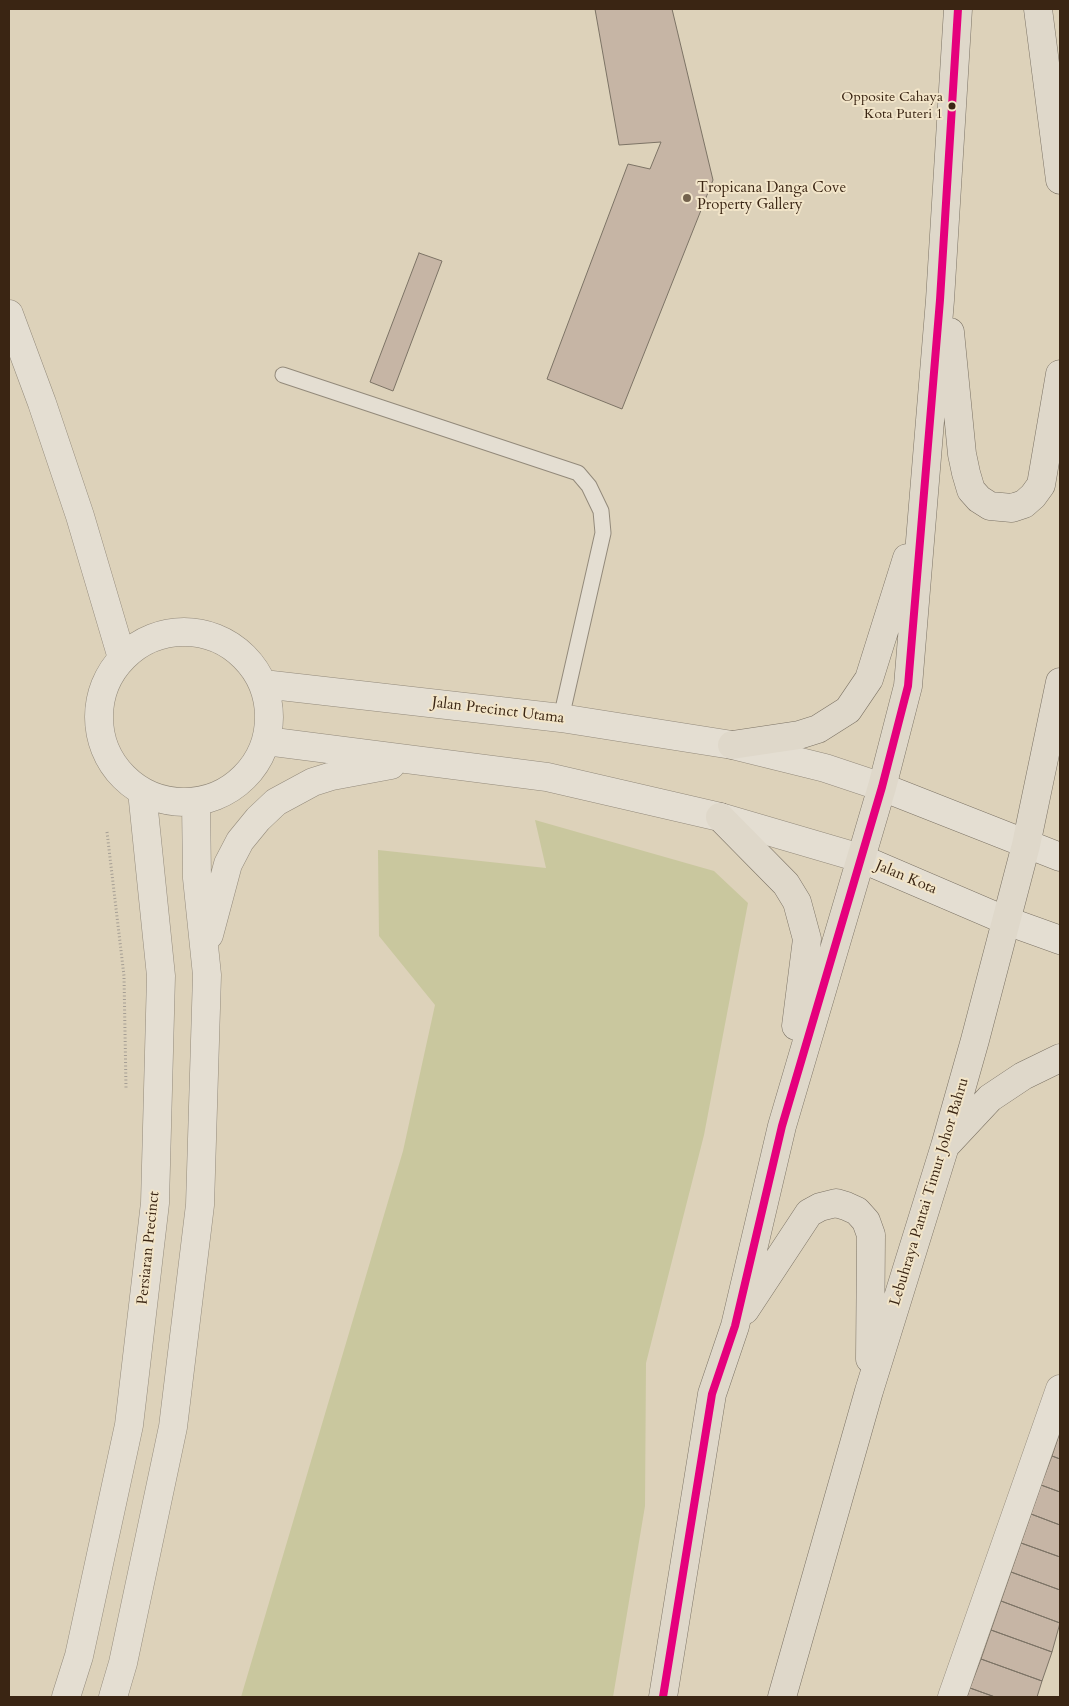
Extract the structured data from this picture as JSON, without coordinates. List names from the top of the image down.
{
  "streets": {
    "highway": ["Lebuhraya Pantai Timur Johor Bahru"],
    "street": ["Jalan Precinct Utama", "Jalan Kota", "Persiaran Precinct"]
  },
  "crossings": [
    ["Jalan Precinct Utama", "Persiaran Precinct"],
    ["Jalan Kota", "Lebuhraya Pantai Timur Johor Bahru"]
  ],
  "places": ["Opposite Cahaya Kota Puteri 1", "Tropicana Danga Cove Property Gallery"]
}
